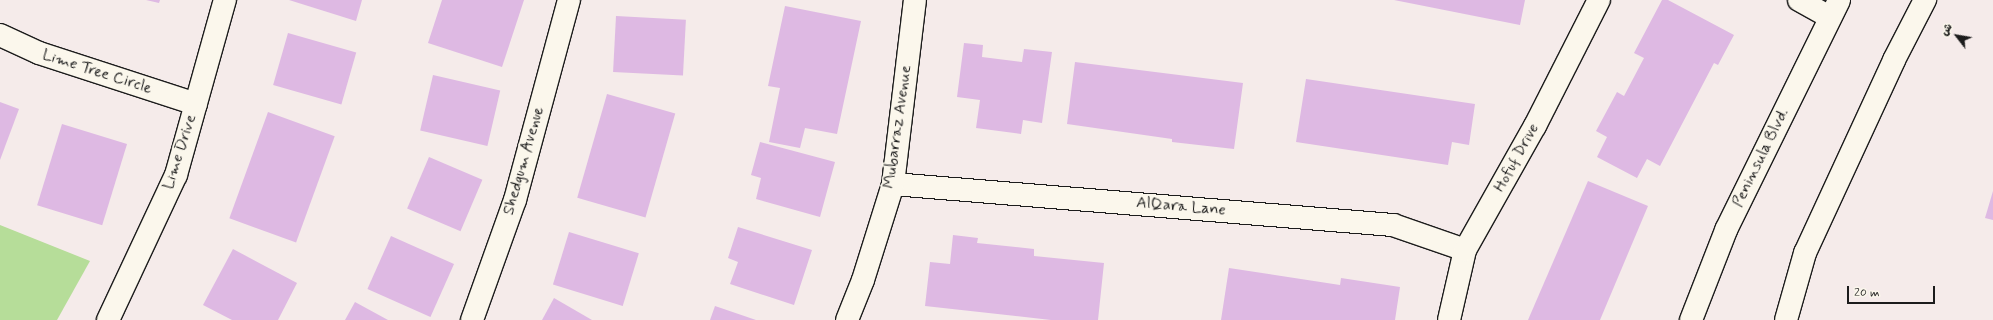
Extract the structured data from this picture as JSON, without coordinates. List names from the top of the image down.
{
  "streets": {
    "street": [
      "Lime Tree Circle",
      "Mubarraz Avenue",
      "Lime Drive",
      "Hofuf Drive",
      "Peninsula Blvd.",
      "Shedgum Avenue",
      "AlQara Lane"
    ]
  },
  "crossings": [
    ["Lime Tree Circle", "Lime Drive"],
    ["Mubarraz Avenue", "AlQara Lane"],
    ["Hofuf Drive", "AlQara Lane"]
  ],
  "scale_bar": "20 m",
  "north": "top left"
}
